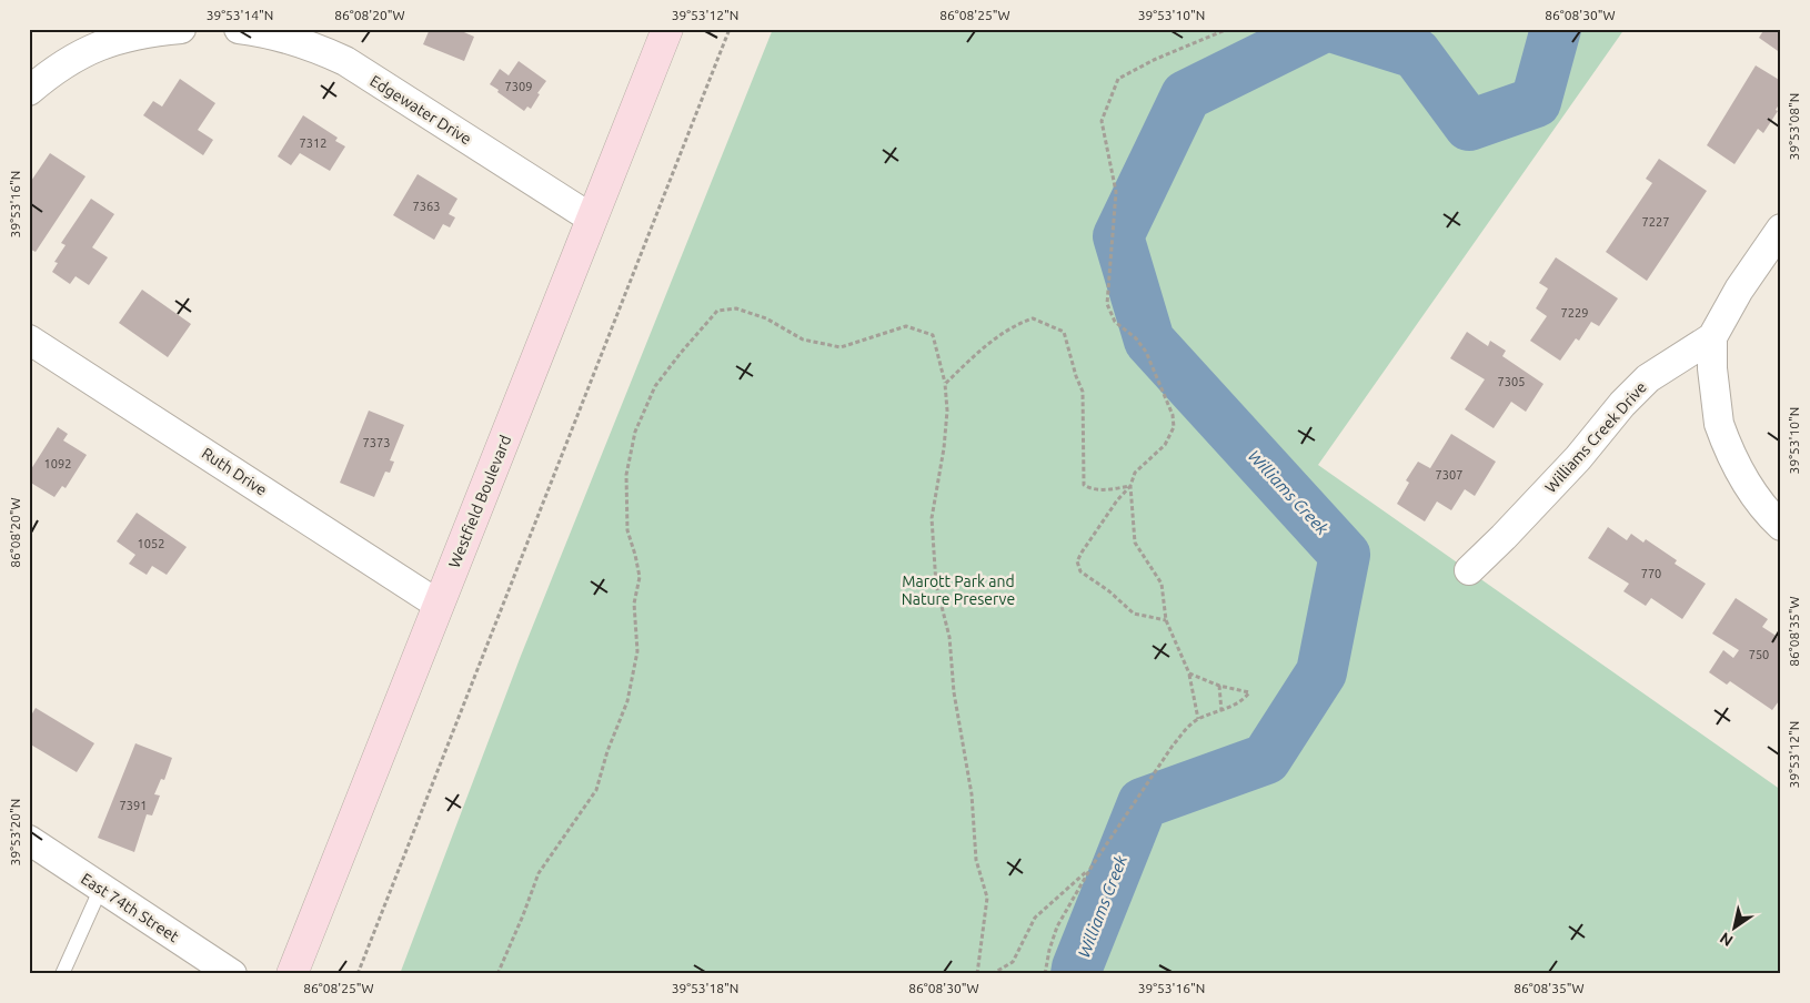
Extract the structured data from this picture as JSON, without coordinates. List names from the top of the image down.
{
  "streets": {
    "street": [
      "Edgewater Drive",
      "Williams Creek Drive",
      "Ruth Drive",
      "Westfield Boulevard",
      "East 74th Street"
    ]
  },
  "crossings": [
    ["Edgewater Drive", "Westfield Boulevard"],
    ["Ruth Drive", "Westfield Boulevard"]
  ],
  "water": ["Williams Creek"],
  "parks": ["Marott Park and Nature Preserve"],
  "house_numbers": [
    "7309",
    "7312",
    "7363",
    "7227",
    "7229",
    "7305",
    "7373",
    "1092",
    "7307",
    "1052",
    "770",
    "750",
    "7391"
  ],
  "north": "bottom left",
  "coordinates": [
    "39°53'14\"N",
    "86°08'20\"W",
    "39°53'12\"N",
    "86°08'25\"W",
    "39°53'10\"N",
    "86°08'30\"W",
    "39°53'08\"N",
    "39°53'16\"N",
    "86°08'35\"W",
    "39°53'20\"N",
    "39°53'18\"N"
  ]
}
